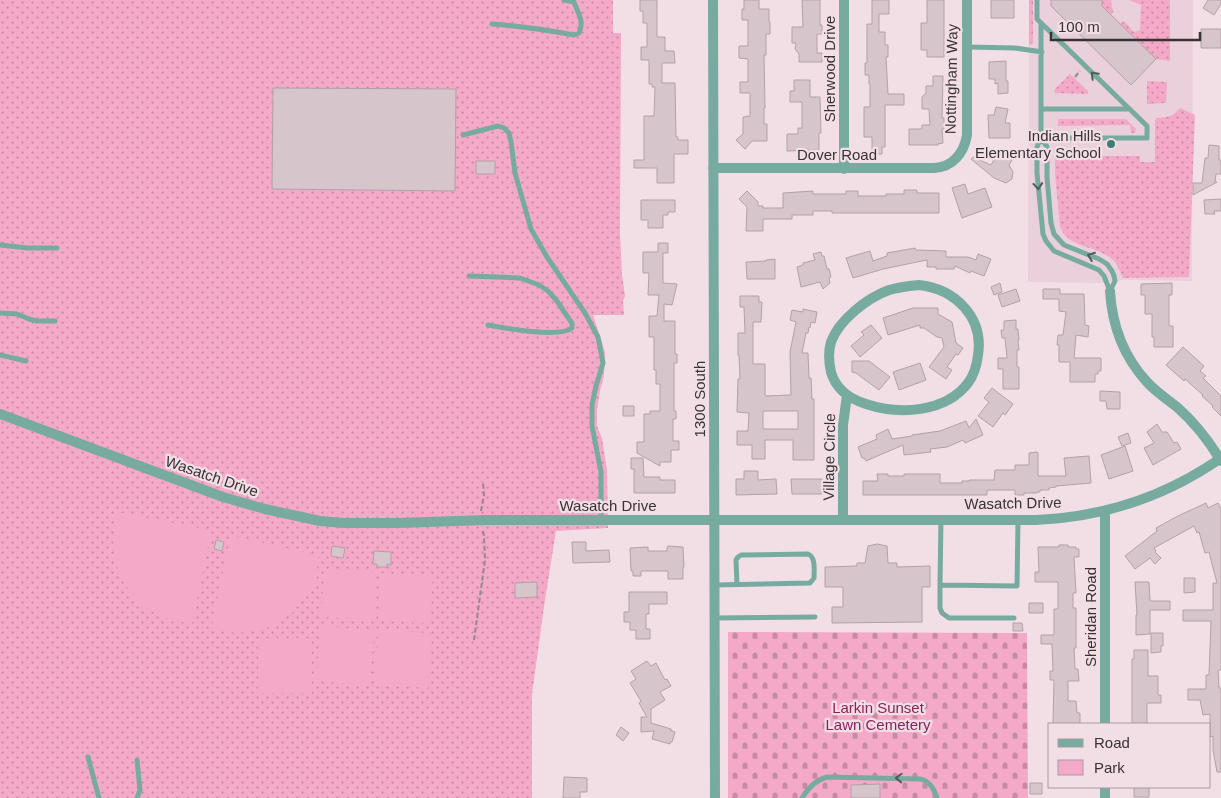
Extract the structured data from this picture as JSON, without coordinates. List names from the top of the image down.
{
  "streets": {
    "street": [
      "Sherwood Drive",
      "Nottingham Way",
      "Dover Road",
      "1300 South",
      "Village Circle",
      "Wasatch Drive",
      "Sheridan Road"
    ]
  },
  "crossings": [
    ["Sherwood Drive", "Dover Road"],
    ["Nottingham Way", "Dover Road"],
    ["Dover Road", "1300 South"],
    ["1300 South", "Wasatch Drive"],
    ["Village Circle", "Wasatch Drive"],
    ["Wasatch Drive", "Sheridan Road"]
  ],
  "parks": ["Larkin Sunset Lawn Cemetery"],
  "places": ["Indian Hills Elementary School"],
  "legend": ["Road", "Park"],
  "scale_bar": "100 m"
}
